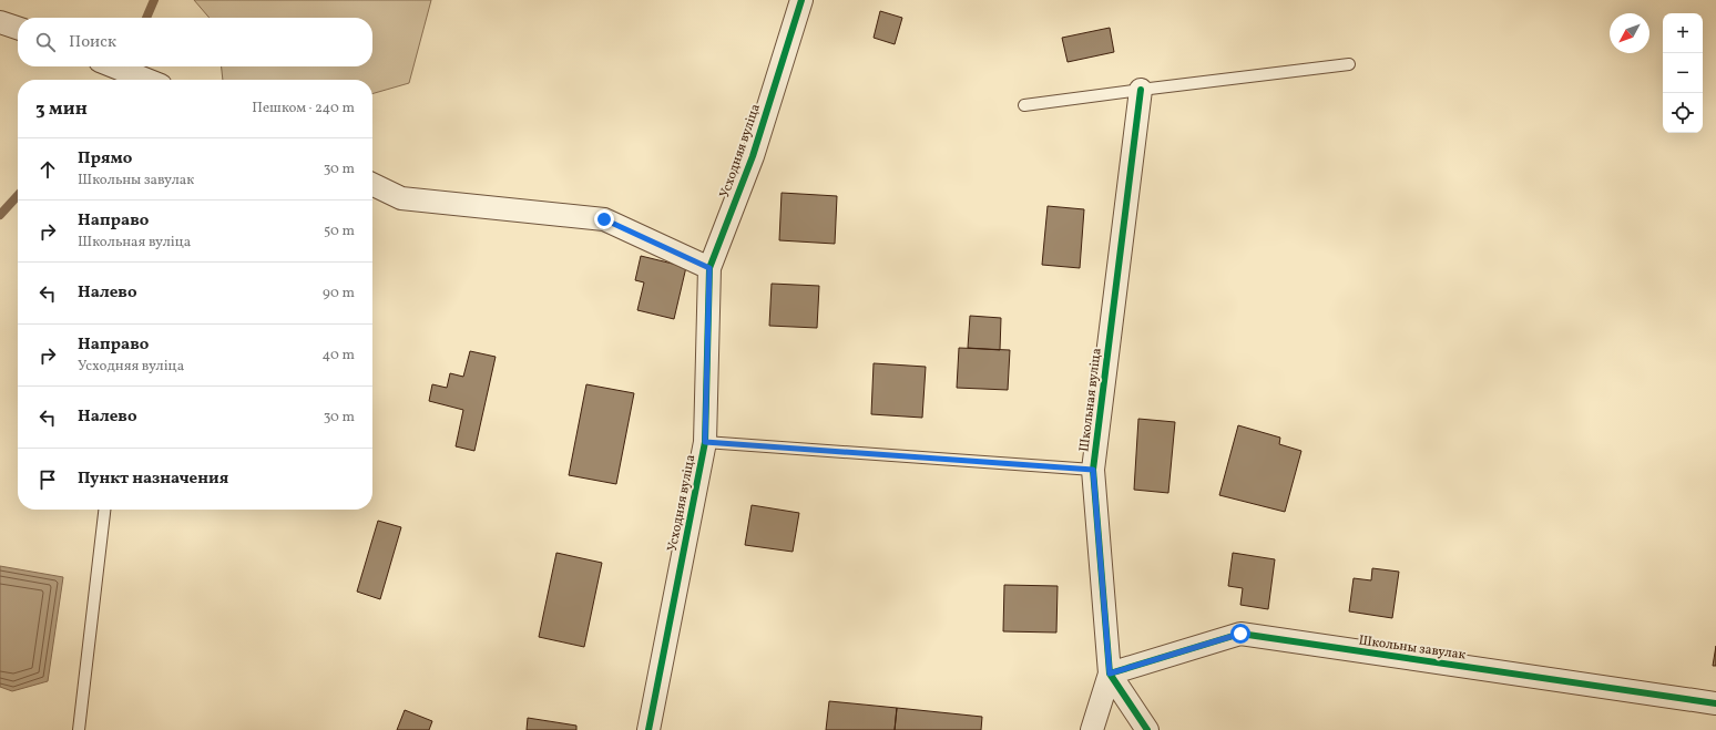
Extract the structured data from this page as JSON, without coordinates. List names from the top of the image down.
{
  "streets": {
    "street": ["Усходняя вуліца", "Школьная вуліца", "Школьны завулак"]
  },
  "crossings": [
    ["Школьная вуліца", "Школьны завулак"]
  ],
  "north": "bottom left",
  "page": {
    "map_buttons": ["+", "−"],
    "search": "Поиск",
    "heading": ["3 мин", "Пешком · 240 m"],
    "list": [
      ["Прямо", "Школьны завулак", "30 m"],
      ["Направо", "Школьная вуліца", "50 m"],
      ["Налево", "90 m"],
      ["Направо", "Усходняя вуліца", "40 m"],
      ["Налево", "30 m"],
      "Пункт назначения"
    ]
  }
}
